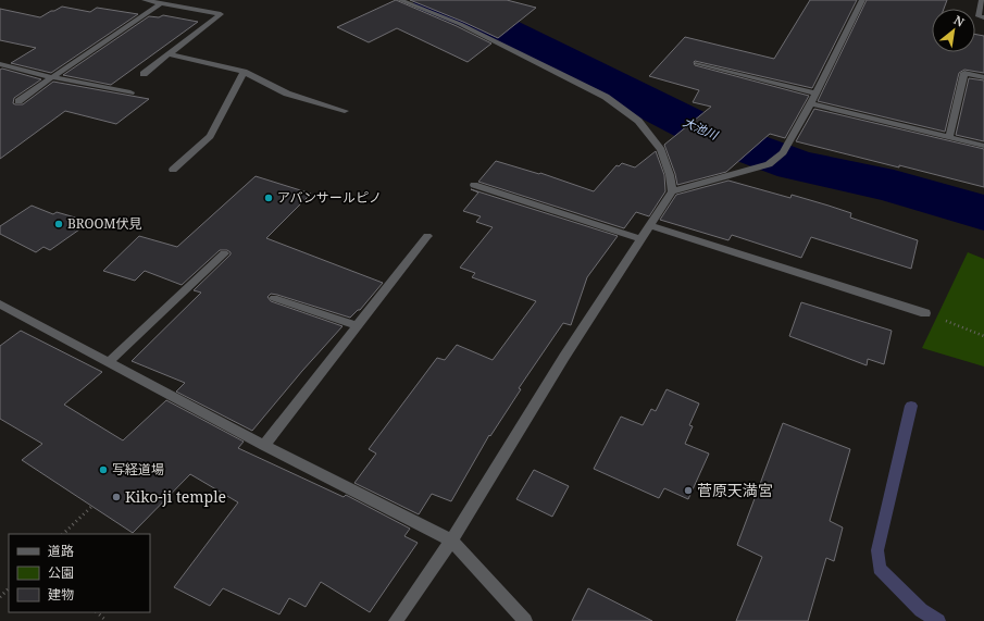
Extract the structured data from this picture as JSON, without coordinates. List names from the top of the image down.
{
  "water": ["大池川"],
  "places": [
    "アバンサールピノ",
    "BROOM伏見",
    "写経道場",
    "菅原天満宮",
    "Kiko-ji temple"
  ],
  "legend": ["道路", "公園", "建物"],
  "north": "top right"
}
